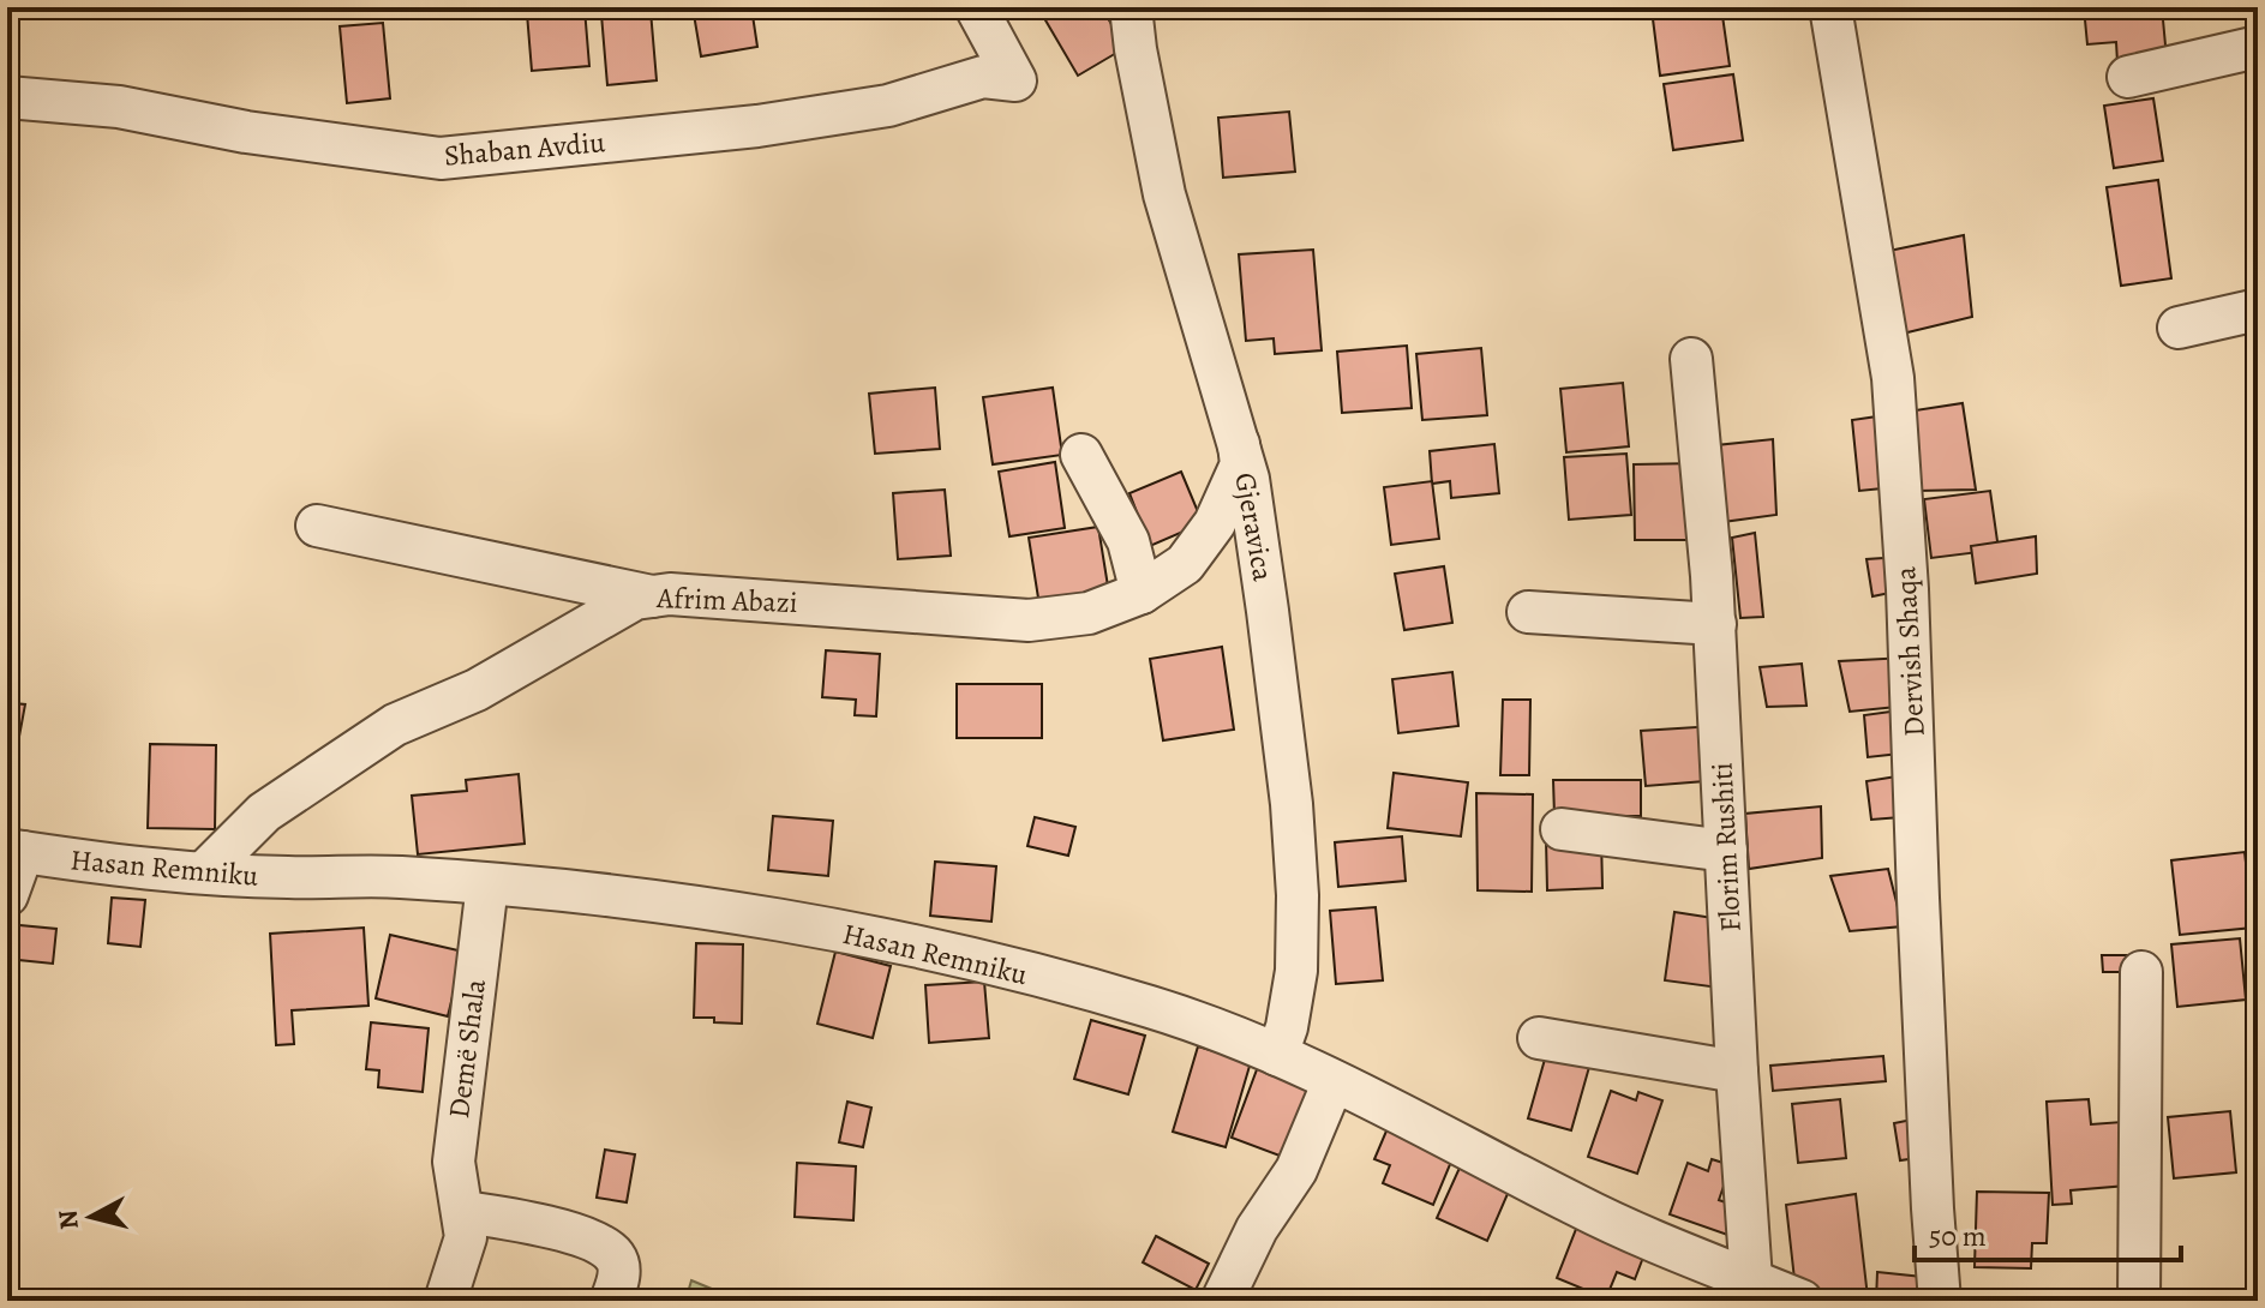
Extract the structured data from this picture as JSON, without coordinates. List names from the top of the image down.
{
  "streets": {
    "street": [
      "Shaban Avdiu",
      "Gjeravica",
      "Afrim Abazi",
      "Dervish Shaqa",
      "Florim Rushiti",
      "Hasan Remniku",
      "Demë Shala"
    ]
  },
  "crossings": [
    ["Gjeravica", "Afrim Abazi"],
    ["Gjeravica", "Hasan Remniku"],
    ["Afrim Abazi", "Hasan Remniku"],
    ["Florim Rushiti", "Hasan Remniku"],
    ["Hasan Remniku", "Demë Shala"]
  ],
  "scale_bar": "50 m",
  "north": "left"
}
